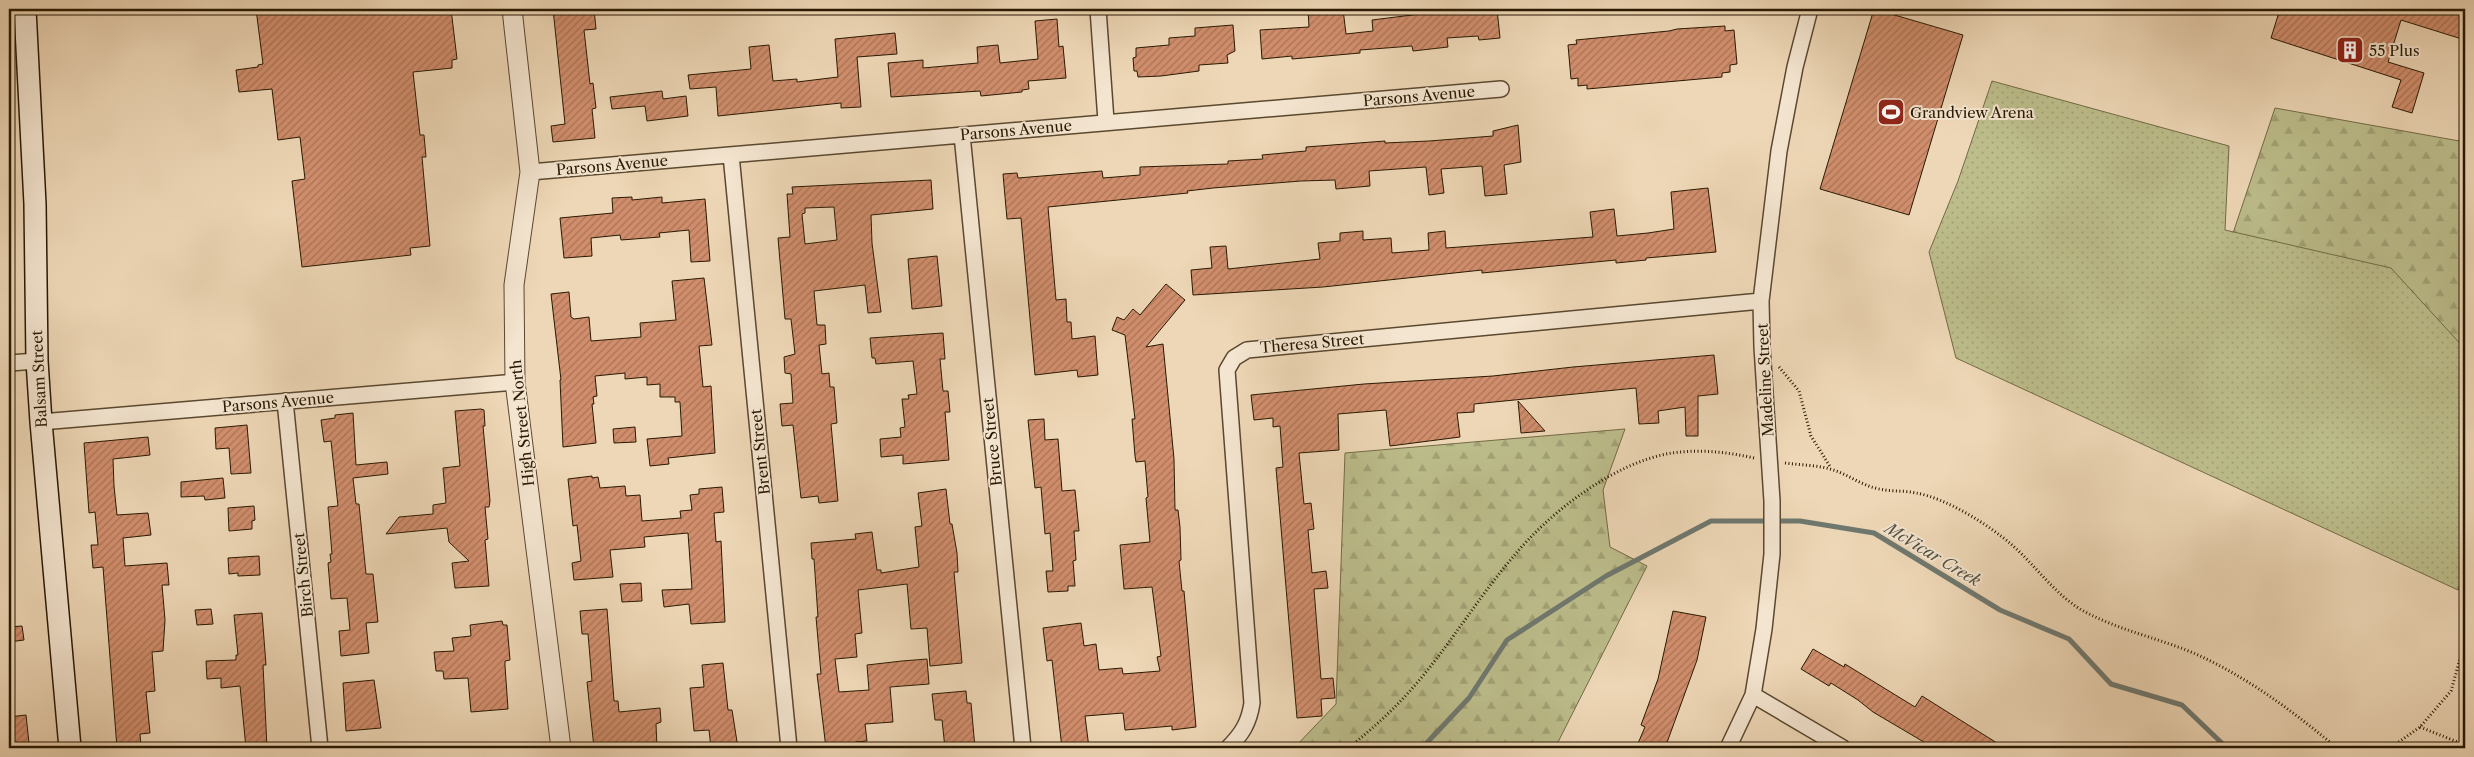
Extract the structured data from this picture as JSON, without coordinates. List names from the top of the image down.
{
  "streets": {
    "main road": ["Balsam Street"],
    "street": [
      "Parsons Avenue",
      "Theresa Street",
      "Madeline Street",
      "High Street North",
      "Bruce Street",
      "Brent Street",
      "Birch Street"
    ]
  },
  "crossings": [
    ["Parsons Avenue", "Balsam Street"],
    ["Parsons Avenue", "High Street North"],
    ["Parsons Avenue", "Bruce Street"],
    ["Parsons Avenue", "Brent Street"],
    ["Parsons Avenue", "Birch Street"],
    ["Theresa Street", "Madeline Street"]
  ],
  "water": ["McVicar Creek"],
  "places": {
    "building": ["55 Plus"],
    "sports": ["Grandview Arena"]
  }
}
